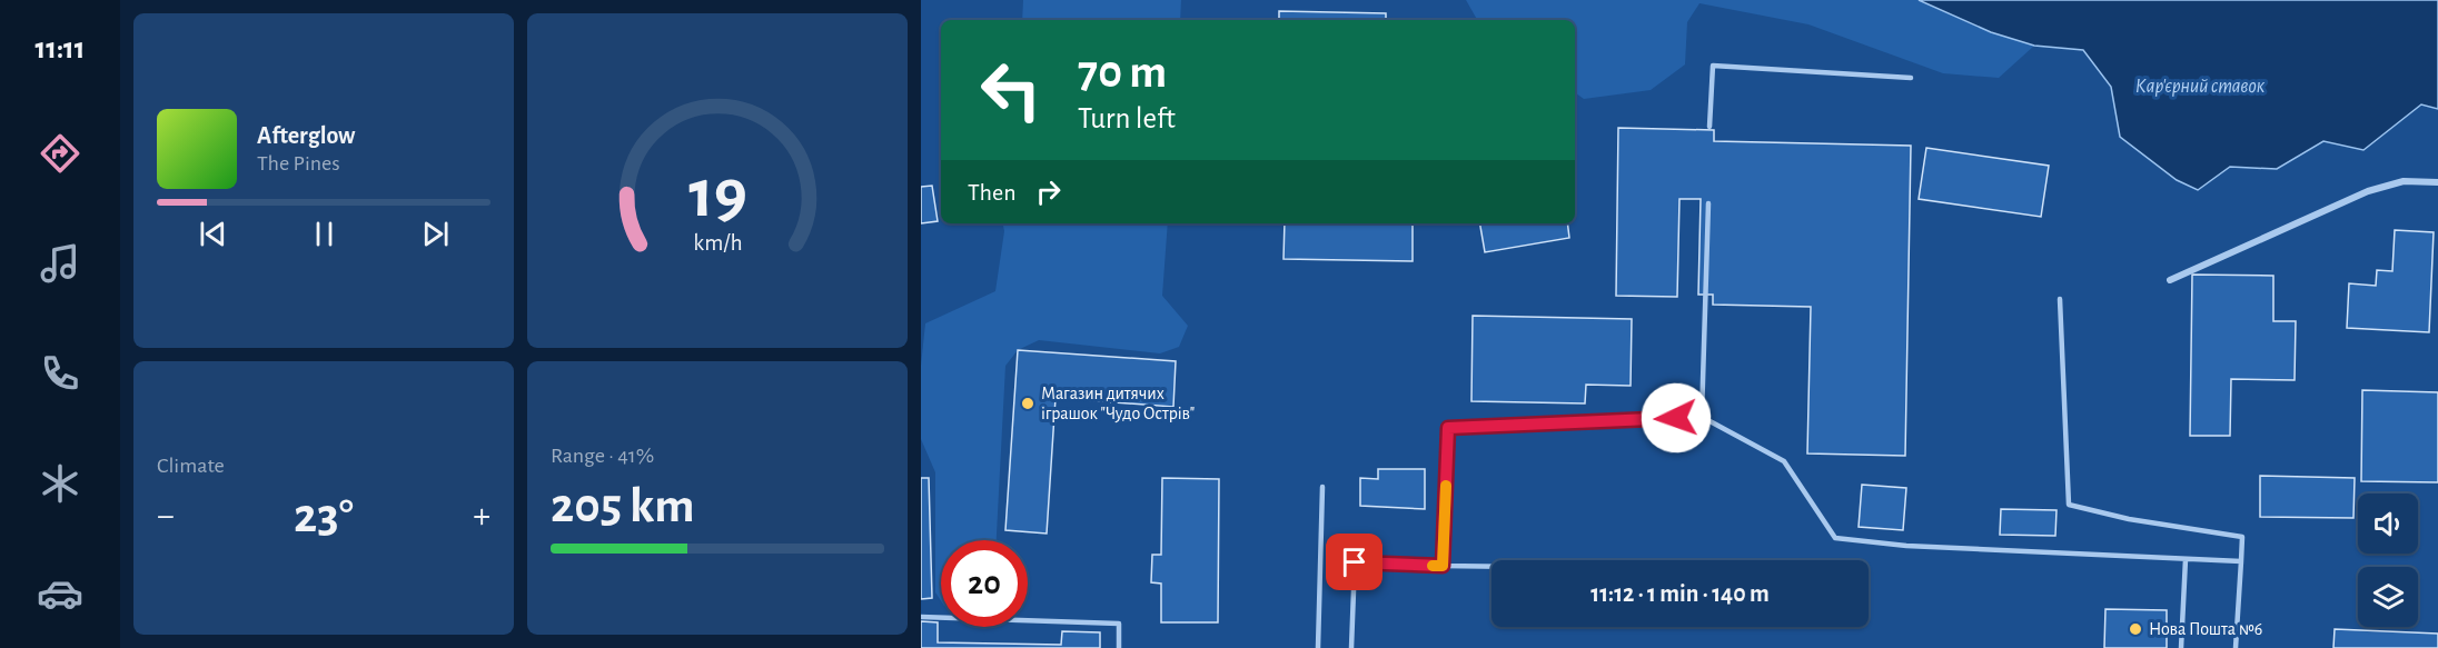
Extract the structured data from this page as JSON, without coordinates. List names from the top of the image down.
{
  "water": ["Кар'єрний ставок"],
  "places": ["Магазин дитячих іграшок \"Чудо Острів\"", "Нова Пошта №6"],
  "page": {
    "tabs": "11:11",
    "turn": ["70 m", "Turn left"],
    "song": ["Afterglow", "The Pines"],
    "then": "Then",
    "tile": [
      "Climate",
      ["Range · 41%", "205 km"]
    ],
    "heat": ["−", "23°", "+"],
    "limit": "20",
    "trip": "11:12 · 1 min · 140 m",
    "gauge": ["19", "km/h"]
  }
}
